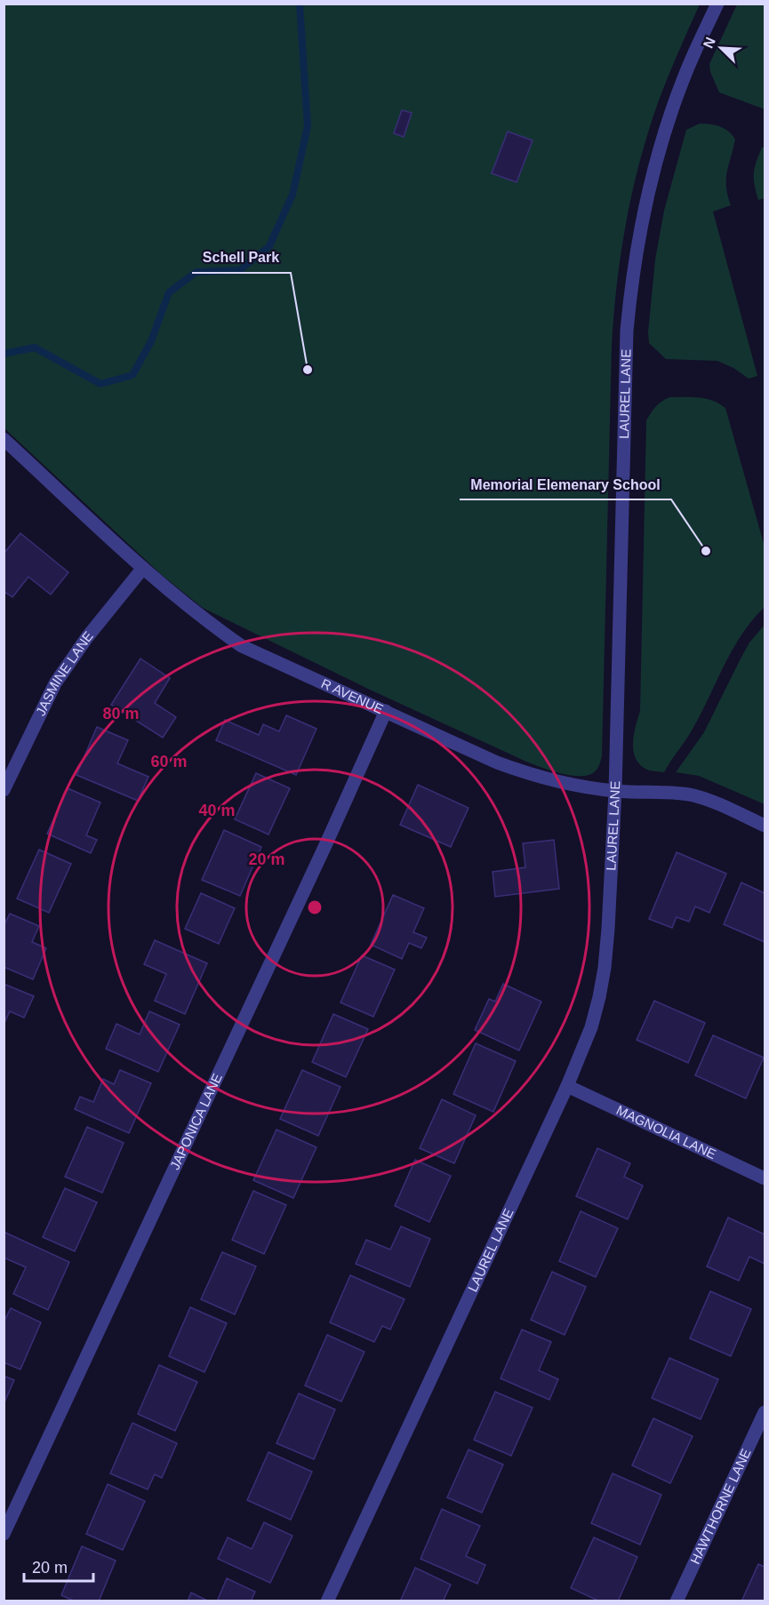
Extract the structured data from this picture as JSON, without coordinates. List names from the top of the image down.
{
  "streets": {
    "street": [
      "LAUREL LANE",
      "JASMINE LANE",
      "R AVENUE",
      "JAPONICA LANE",
      "MAGNOLIA LANE",
      "HAWTHORNE LANE"
    ]
  },
  "crossings": [
    ["LAUREL LANE", "R AVENUE"],
    ["LAUREL LANE", "MAGNOLIA LANE"],
    ["JASMINE LANE", "R AVENUE"],
    ["R AVENUE", "JAPONICA LANE"]
  ],
  "places": ["Schell Park", "Memorial Elemenary School"],
  "scale_bar": "20 m",
  "north": "top left",
  "rings": [
    "80 m",
    "60 m",
    "40 m",
    "20 m"
  ]
}
